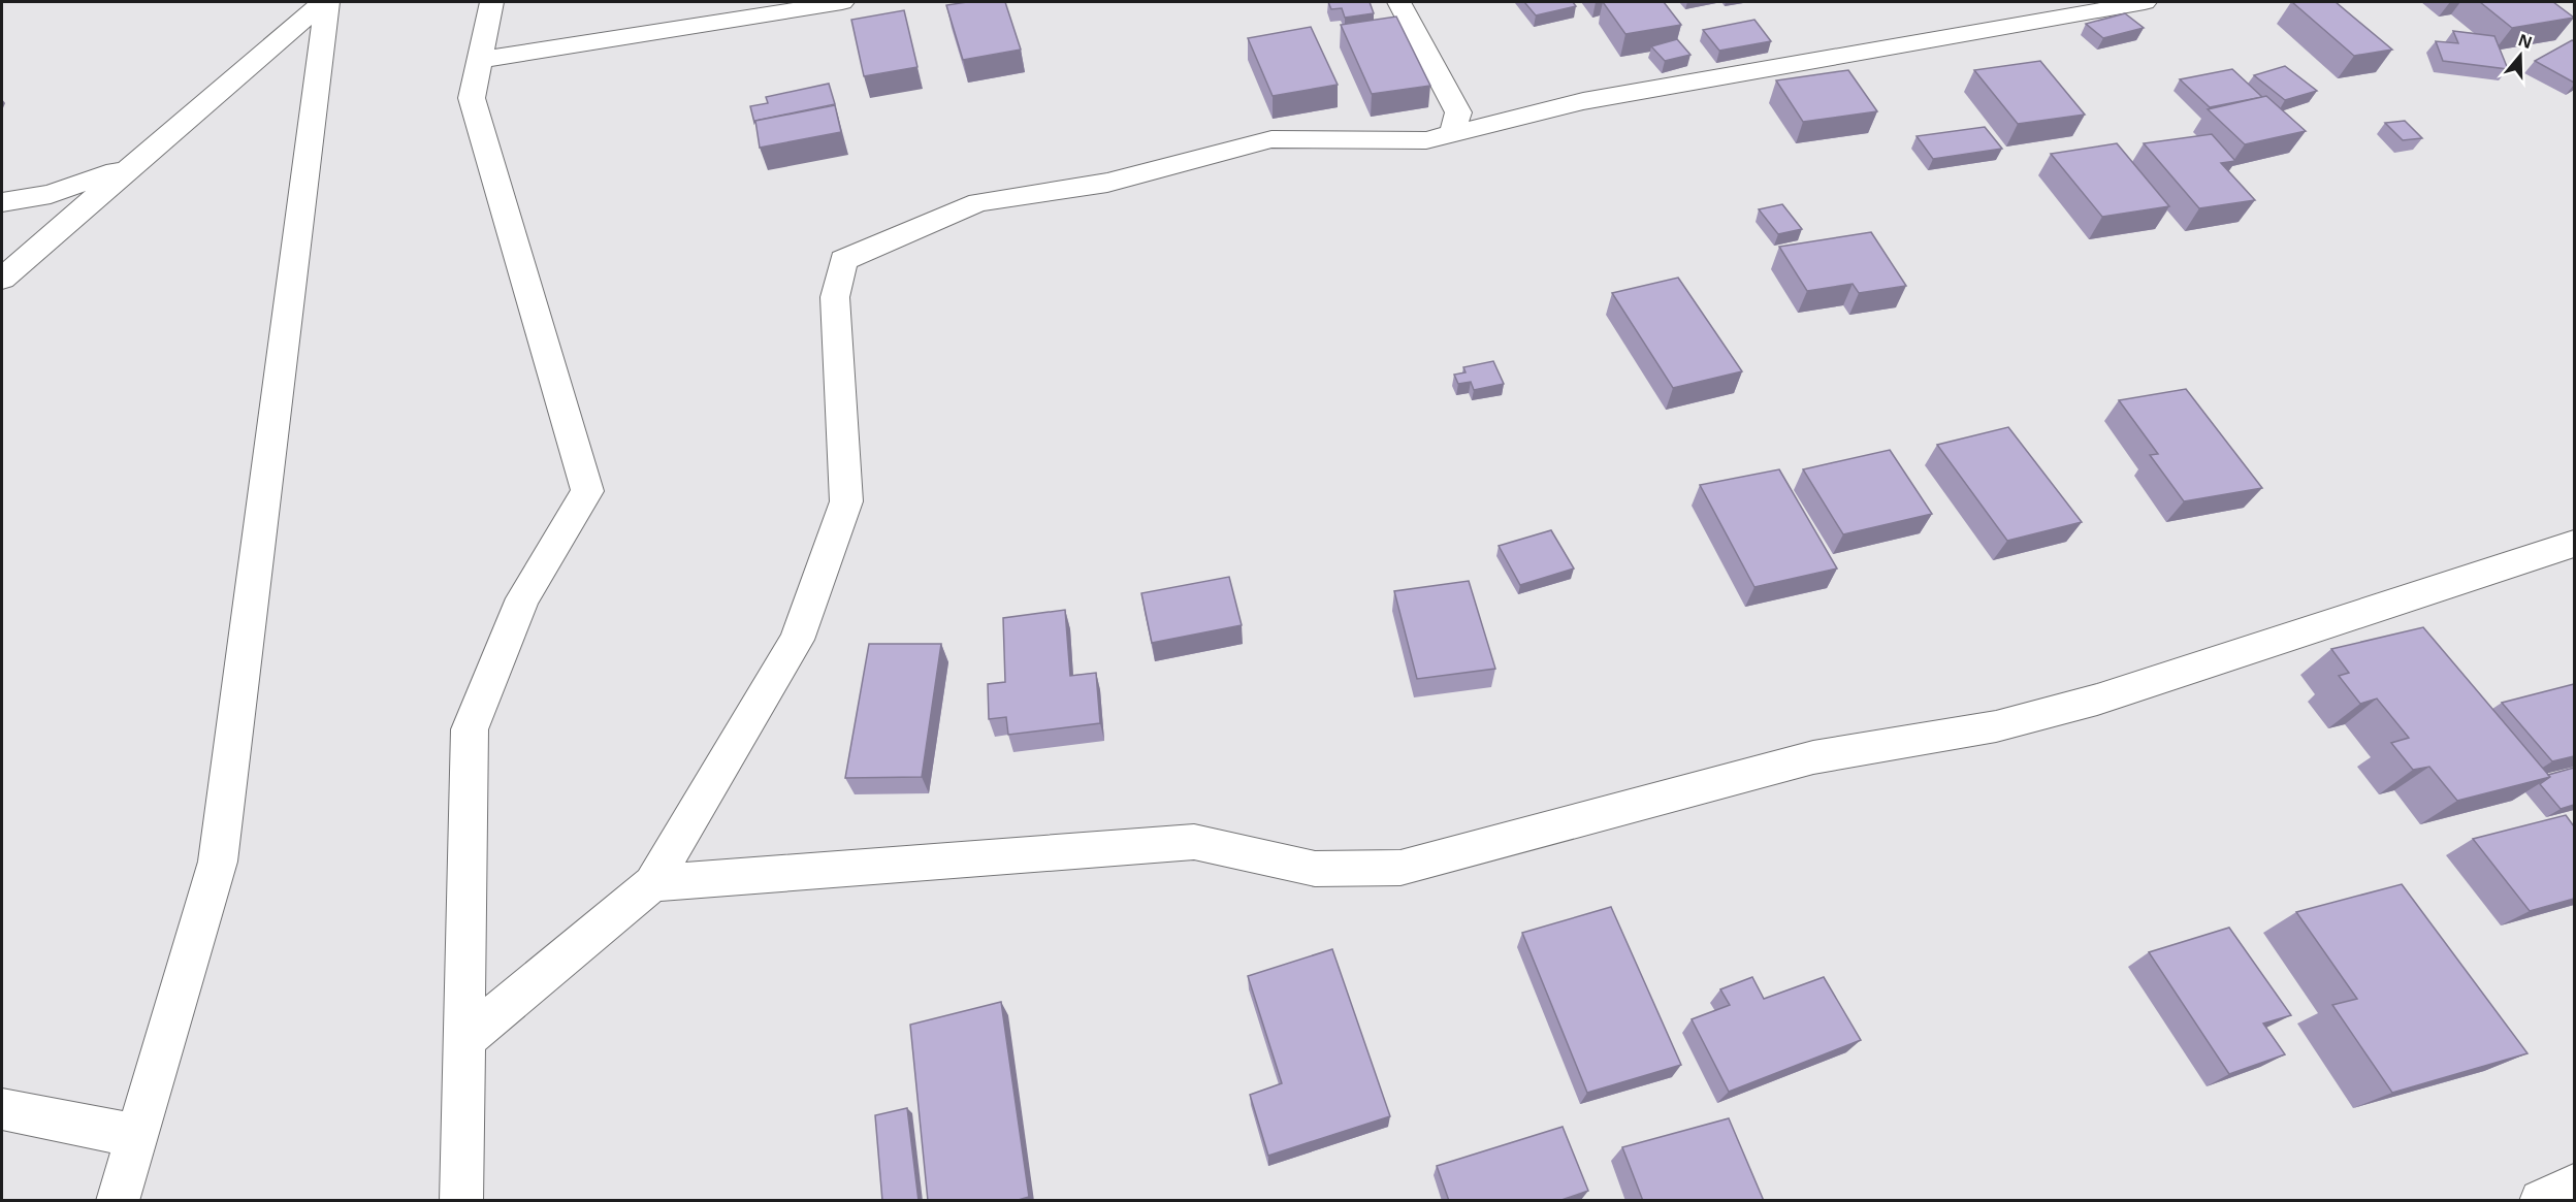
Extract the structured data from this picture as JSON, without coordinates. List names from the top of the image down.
{
  "north": "top"
}
